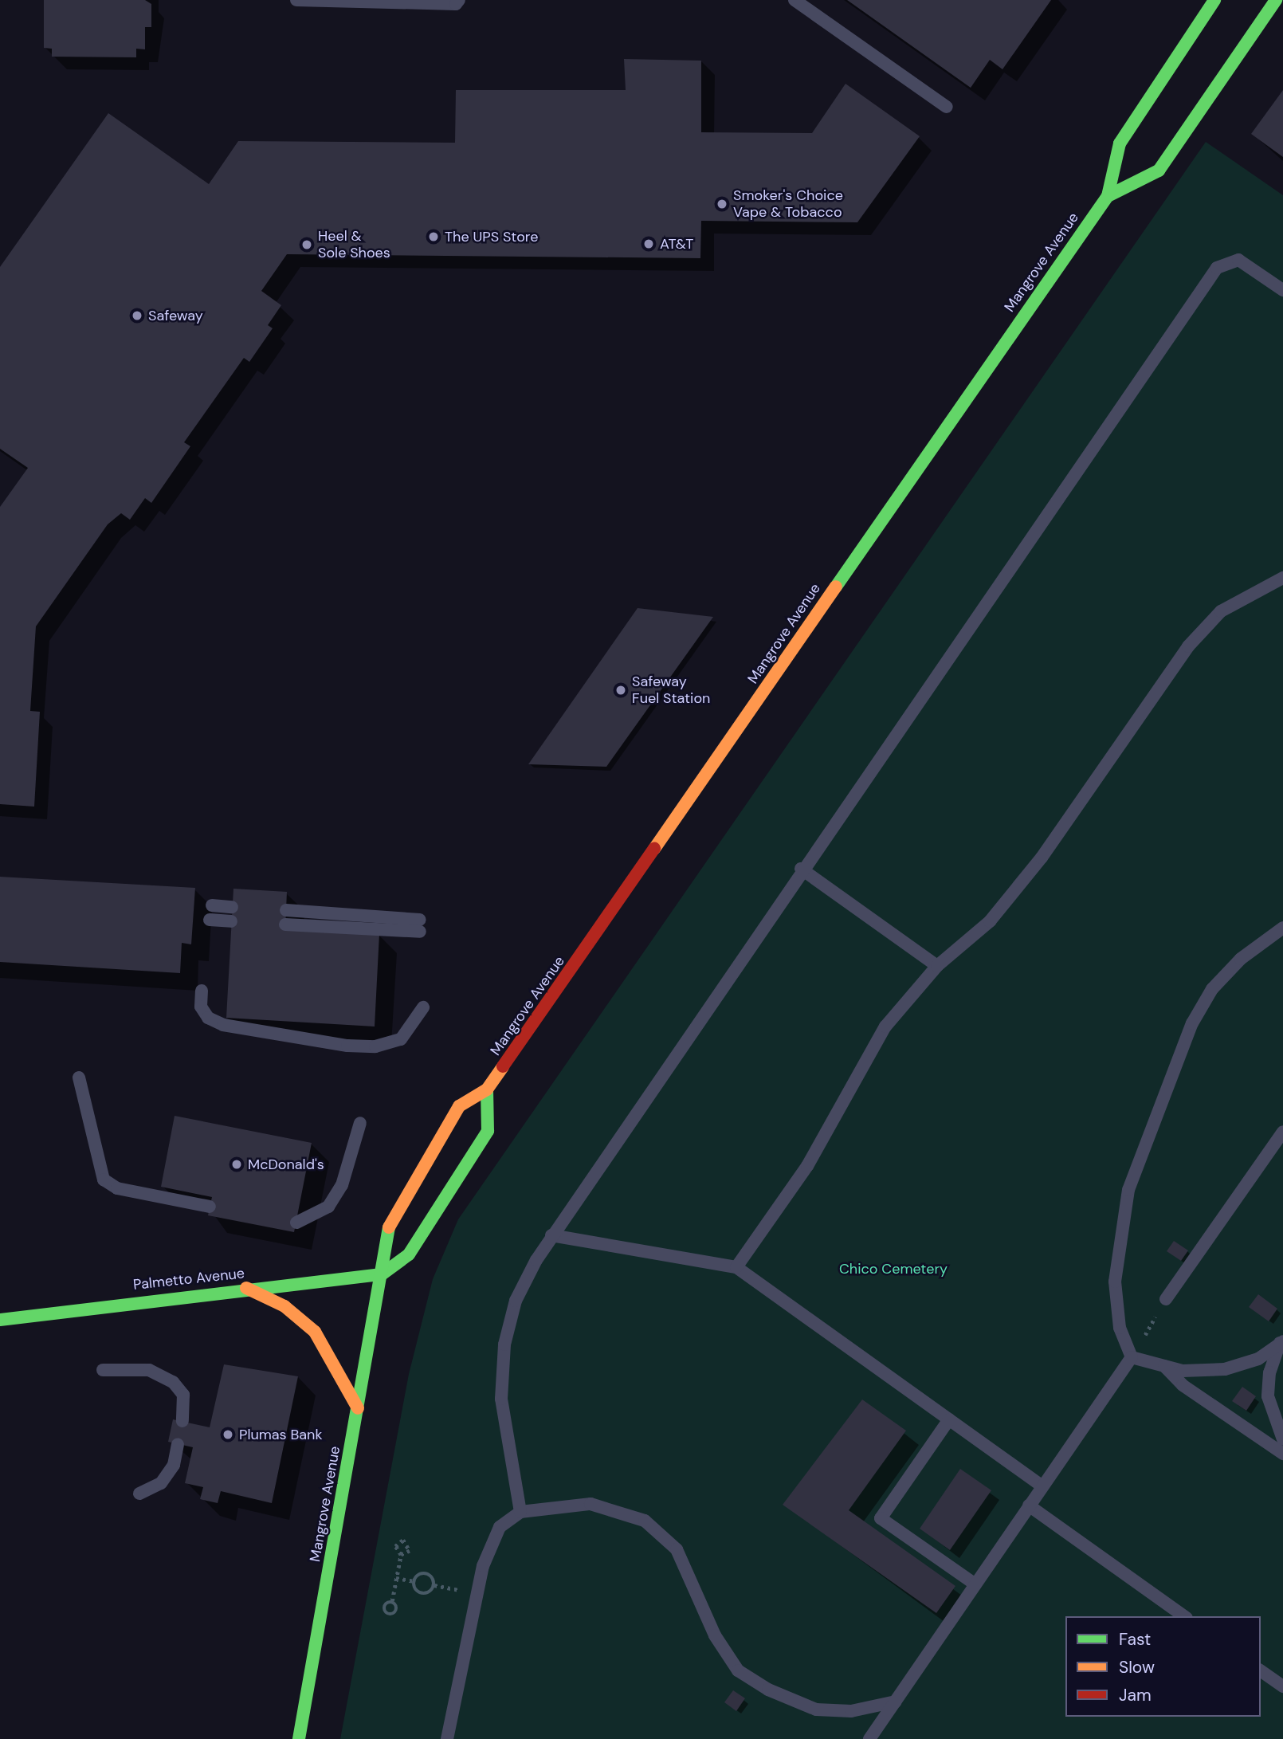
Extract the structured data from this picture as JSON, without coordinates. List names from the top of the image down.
{
  "streets": {
    "street": ["Mangrove Avenue", "Palmetto Avenue"]
  },
  "crossings": [
    ["Mangrove Avenue", "Palmetto Avenue"]
  ],
  "parks": ["Chico Cemetery"],
  "places": [
    "Smoker's Choice Vape & Tobacco",
    "The UPS Store",
    "AT&T",
    "Heel & Sole Shoes",
    "Safeway",
    "Safeway Fuel Station",
    "McDonald's",
    "Plumas Bank"
  ],
  "legend": ["Fast", "Slow", "Jam"]
}
